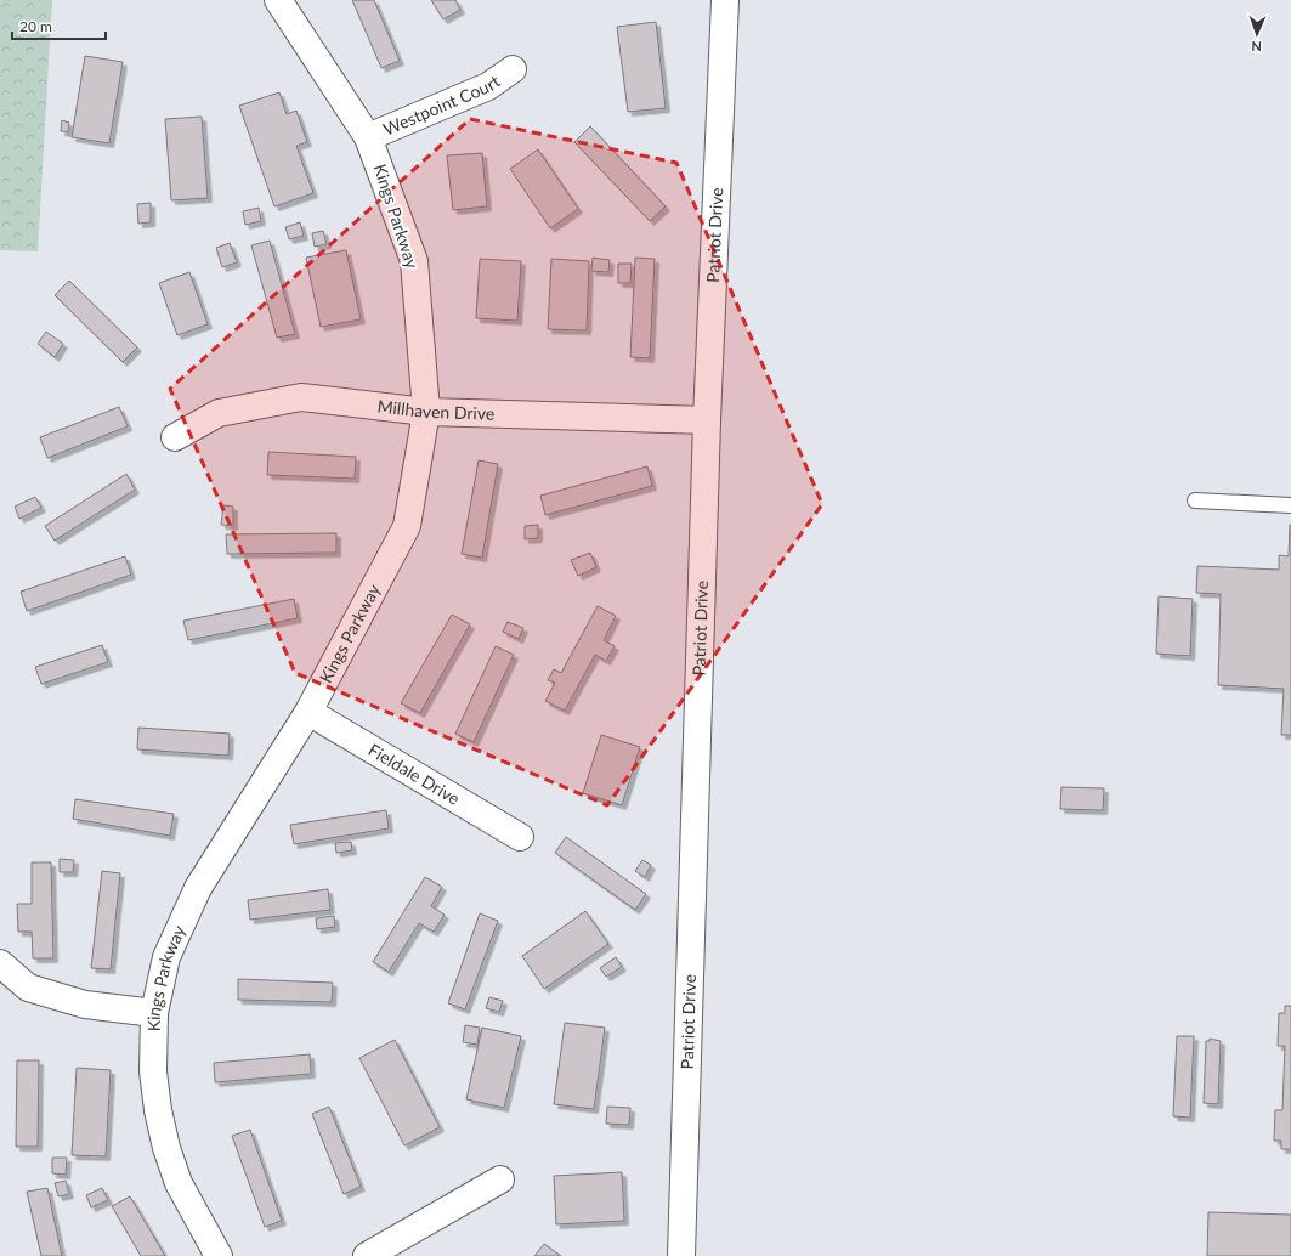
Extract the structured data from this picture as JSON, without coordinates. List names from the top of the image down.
{
  "streets": {
    "street": [
      "Westpoint Court",
      "Kings Parkway",
      "Patriot Drive",
      "Millhaven Drive",
      "Fieldale Drive"
    ]
  },
  "crossings": [
    ["Westpoint Court", "Kings Parkway"],
    ["Kings Parkway", "Millhaven Drive"],
    ["Kings Parkway", "Fieldale Drive"],
    ["Patriot Drive", "Millhaven Drive"]
  ],
  "scale_bar": "20 m",
  "north": "bottom"
}
